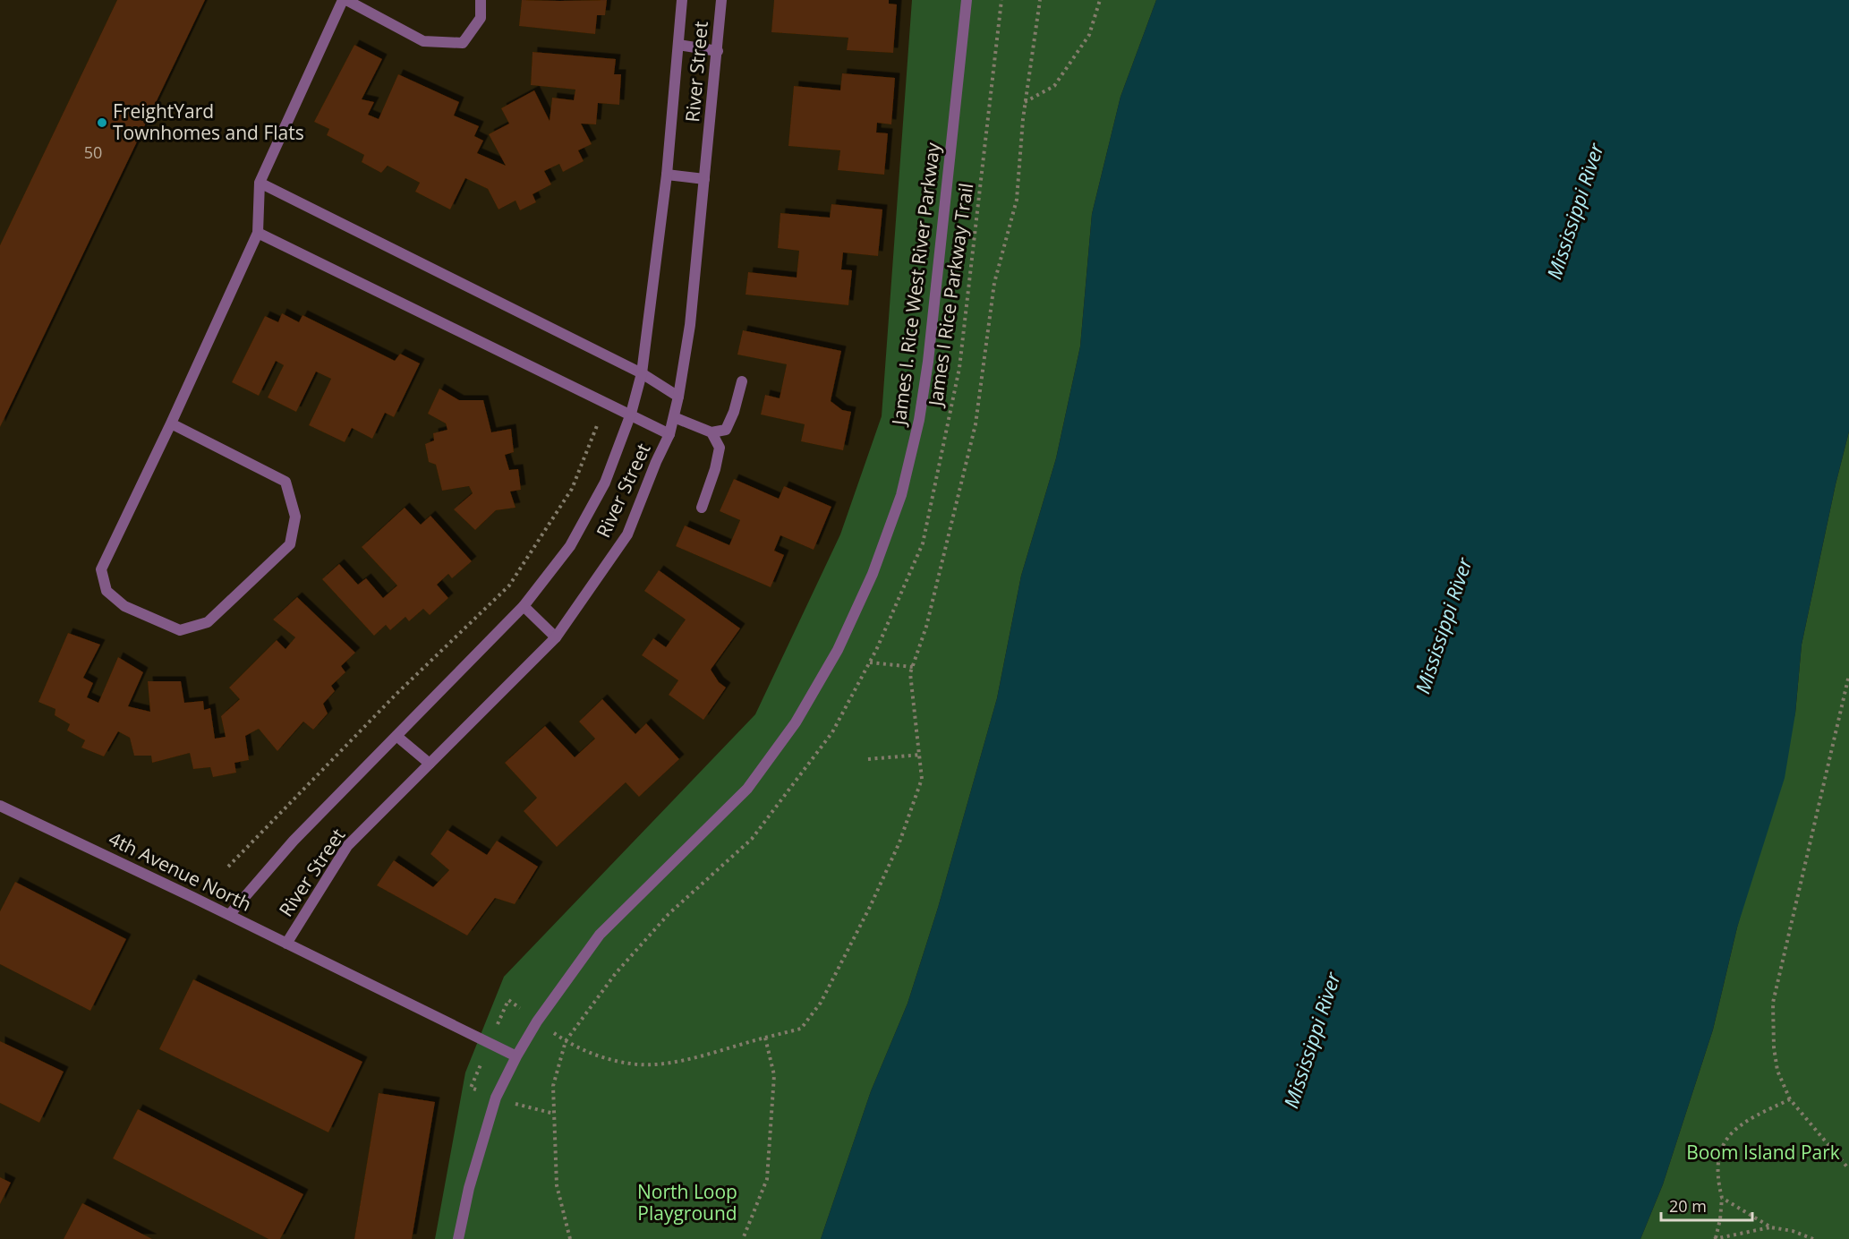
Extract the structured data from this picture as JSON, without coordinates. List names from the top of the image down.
{
  "streets": {
    "street": ["River Street", "James I. Rice West River Parkway", "4th Avenue North"],
    "path": ["James I Rice Parkway Trail"]
  },
  "crossings": [
    ["River Street", "4th Avenue North"],
    ["James I. Rice West River Parkway", "4th Avenue North"]
  ],
  "water": ["Mississippi River"],
  "parks": ["Boom Island Park", "North Loop Playground"],
  "places": ["FreightYard Townhomes and Flats"],
  "house_numbers": ["50"],
  "scale_bar": "20 m"
}
